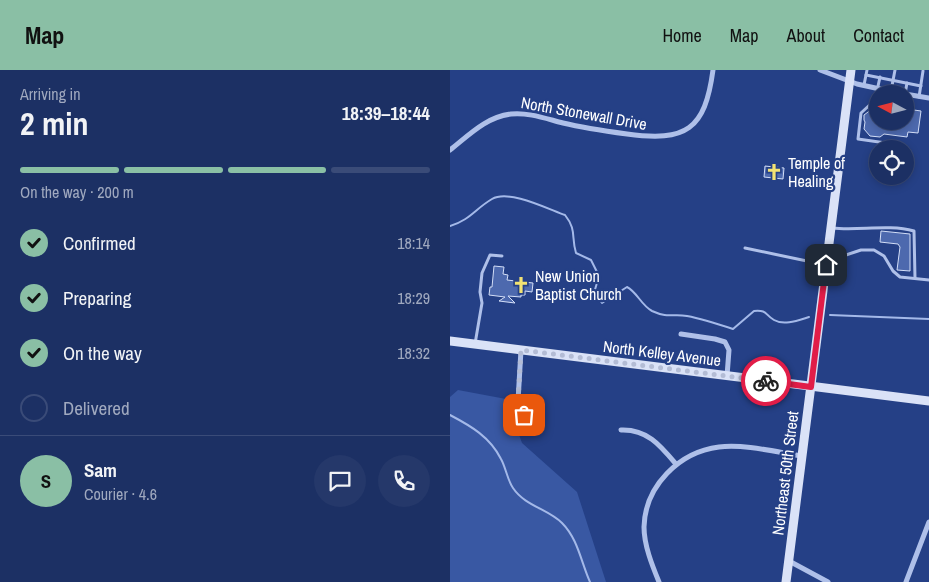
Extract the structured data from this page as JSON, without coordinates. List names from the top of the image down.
{
  "streets": {
    "street": ["North Stonewall Drive", "North Kelley Avenue", "Northeast 50th Street"]
  },
  "crossings": [
    ["North Kelley Avenue", "Northeast 50th Street"]
  ],
  "places": {
    "church": ["Temple of Healing", "New Union Baptist Church"]
  },
  "north": "left",
  "page": {
    "header": "Map",
    "nav": [
      "Home",
      "Map",
      "About",
      "Contact"
    ],
    "heading": ["2 min", "Arriving in", "18:39–18:44"],
    "panel": ["Sam", "Courier · 4.6"],
    "bar": "On the way · 200 m",
    "list": [
      ["Confirmed", "18:14"],
      ["Preparing", "18:29"],
      ["On the way", "18:32"],
      "Delivered"
    ],
    "round": "S"
  }
}
